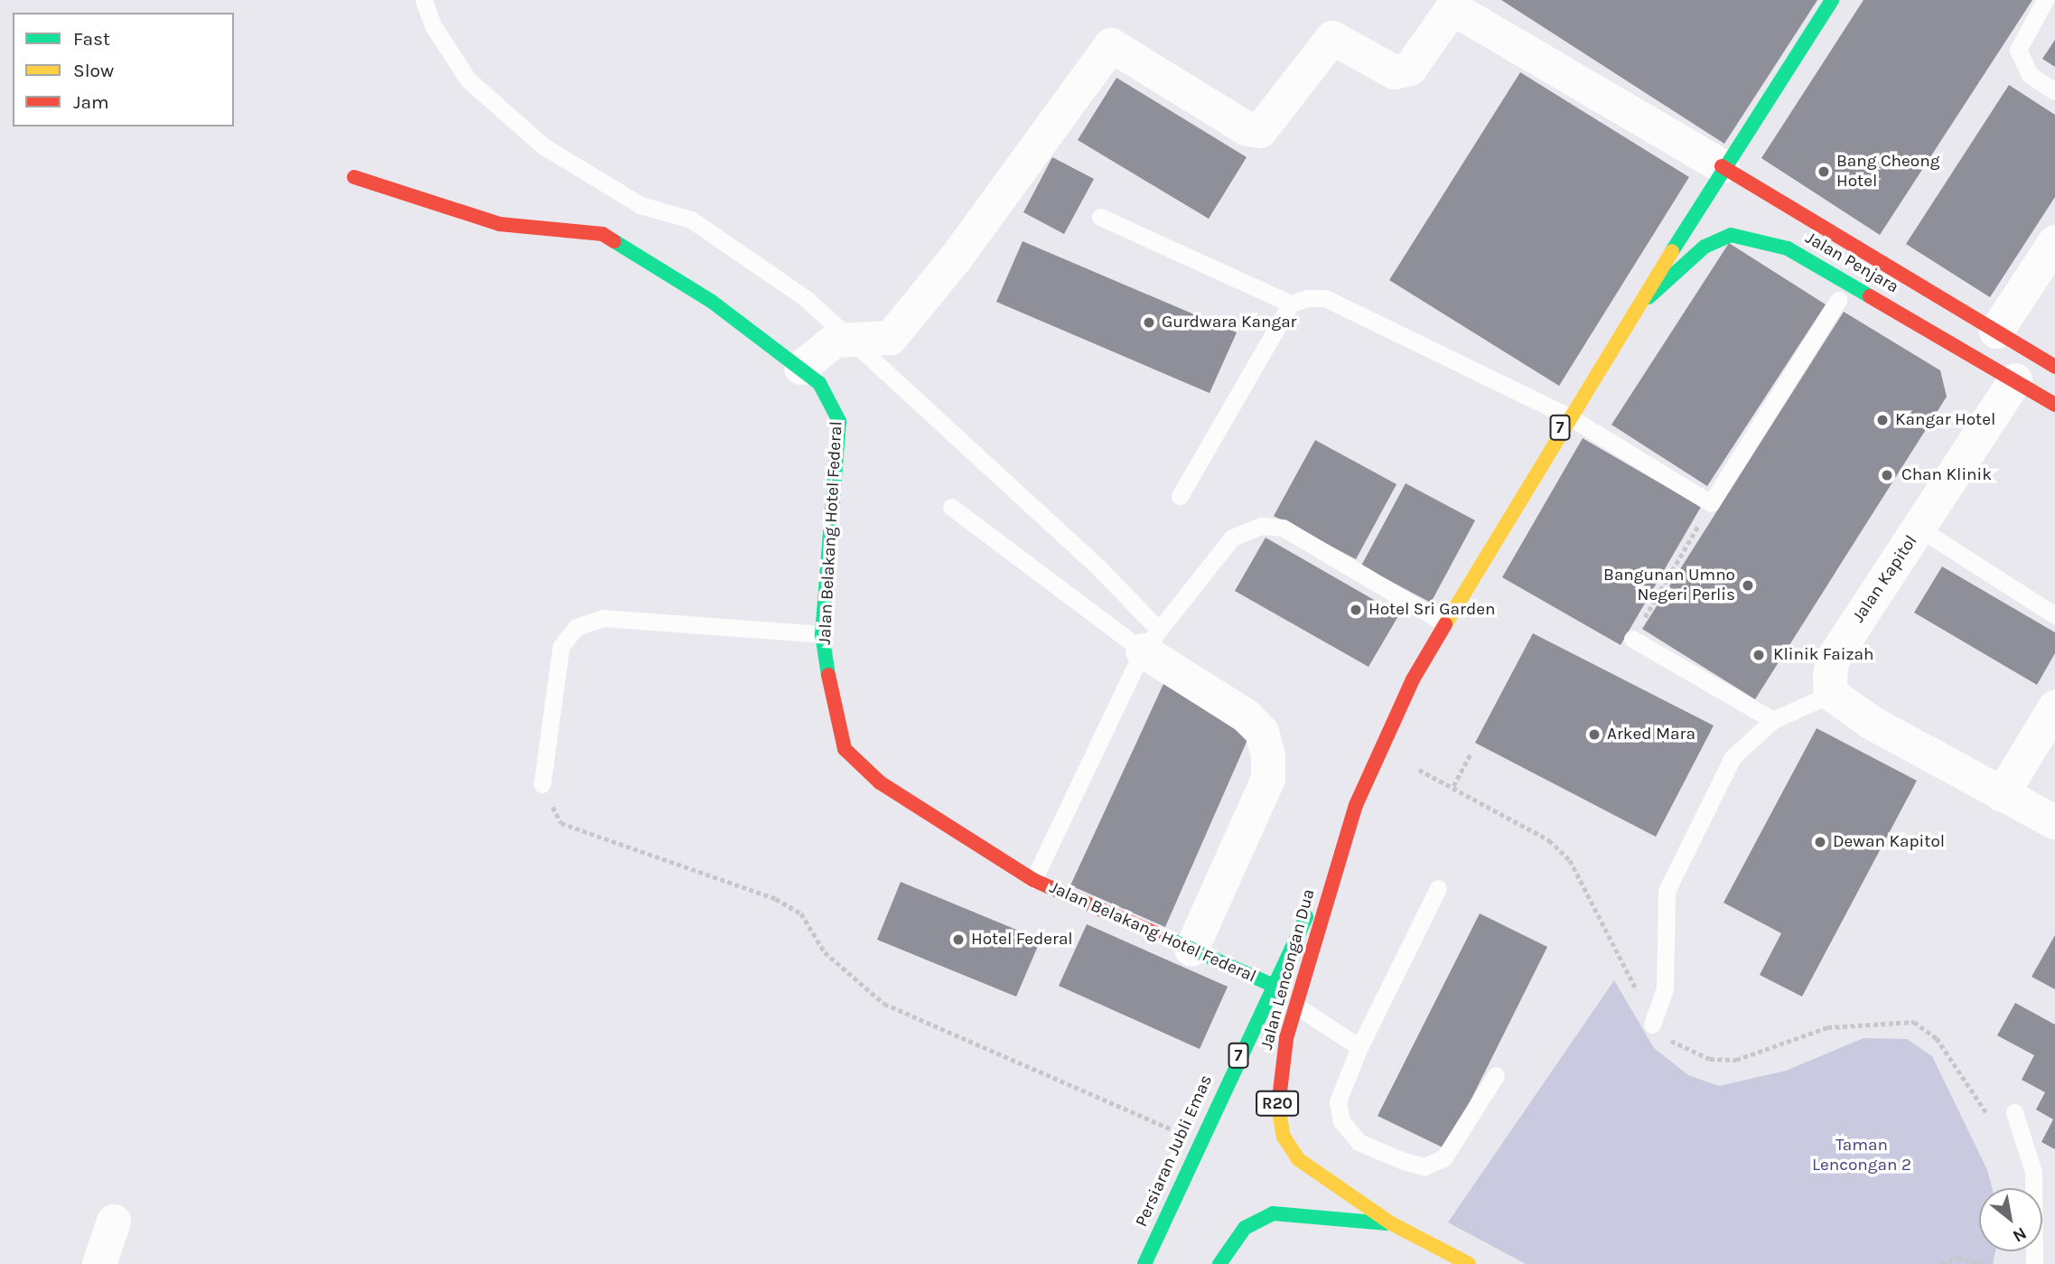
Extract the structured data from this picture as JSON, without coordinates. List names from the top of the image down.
{
  "streets": {
    "street": [
      "Jalan Penjara",
      "7",
      "Jalan Belakang Hotel Federal",
      "Jalan Kapitol",
      "Jalan Lencongan Dua",
      "R20",
      "Persiaran Jubli Emas"
    ]
  },
  "crossings": [
    ["Jalan Penjara", "7"],
    ["Jalan Penjara", "Jalan Kapitol"],
    ["7", "Jalan Belakang Hotel Federal"],
    ["7", "Jalan Lencongan Dua"],
    ["7", "Persiaran Jubli Emas"],
    ["Jalan Belakang Hotel Federal", "Persiaran Jubli Emas"],
    ["Jalan Lencongan Dua", "Persiaran Jubli Emas"]
  ],
  "parks": ["Taman Lencongan 2"],
  "places": [
    "Bang Cheong Hotel",
    "Gurdwara Kangar",
    "Kangar Hotel",
    "Chan Klinik",
    "Bangunan Umno Negeri Perlis",
    "Hotel Sri Garden",
    "Klinik Faizah",
    "Arked Mara",
    "Dewan Kapitol",
    "Hotel Federal"
  ],
  "legend": ["Fast", "Slow", "Jam"],
  "north": "bottom right"
}
